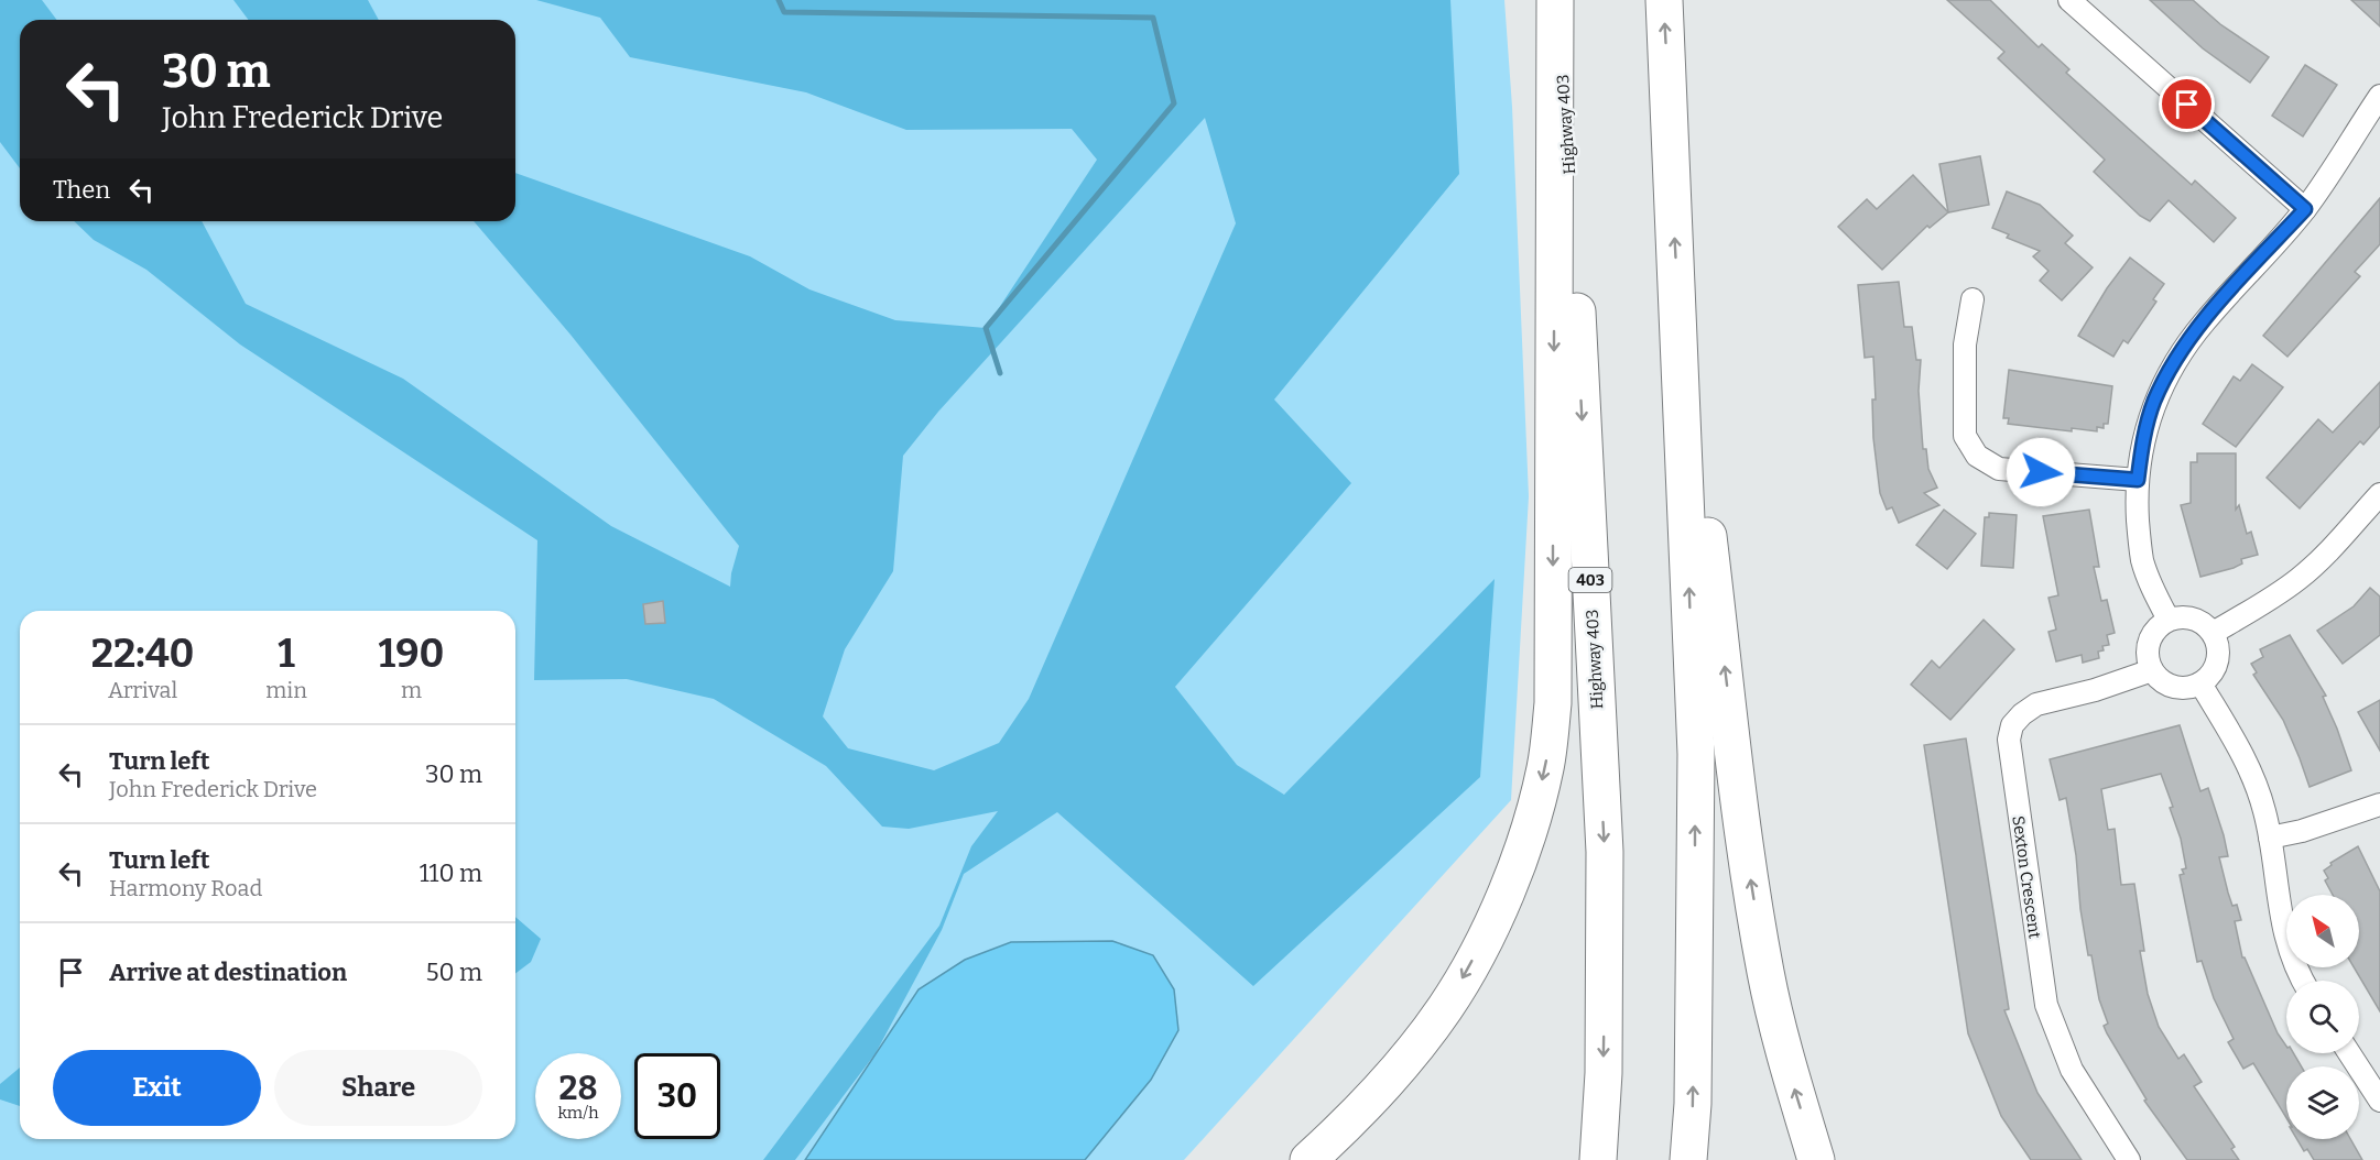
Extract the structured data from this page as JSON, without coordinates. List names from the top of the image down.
{
  "streets": {
    "highway": ["Highway 403", "403"],
    "street": ["Sexton Crescent"]
  },
  "north": "top left",
  "page": {
    "turn": ["30 m", "John Frederick Drive"],
    "then": "Then",
    "eta": [
      "22:40",
      "Arrival",
      "1",
      "min",
      "190",
      "m"
    ],
    "list": [
      {
        "name": "Turn left",
        "note": "John Frederick Drive",
        "value": "30 m"
      },
      {
        "name": "Turn left",
        "note": "Harmony Road",
        "value": "110 m"
      },
      {
        "name": "Arrive at destination",
        "value": "50 m"
      }
    ],
    "buttons": ["Exit", "Share"],
    "speed": "28 km/h",
    "limit": "30"
  }
}
